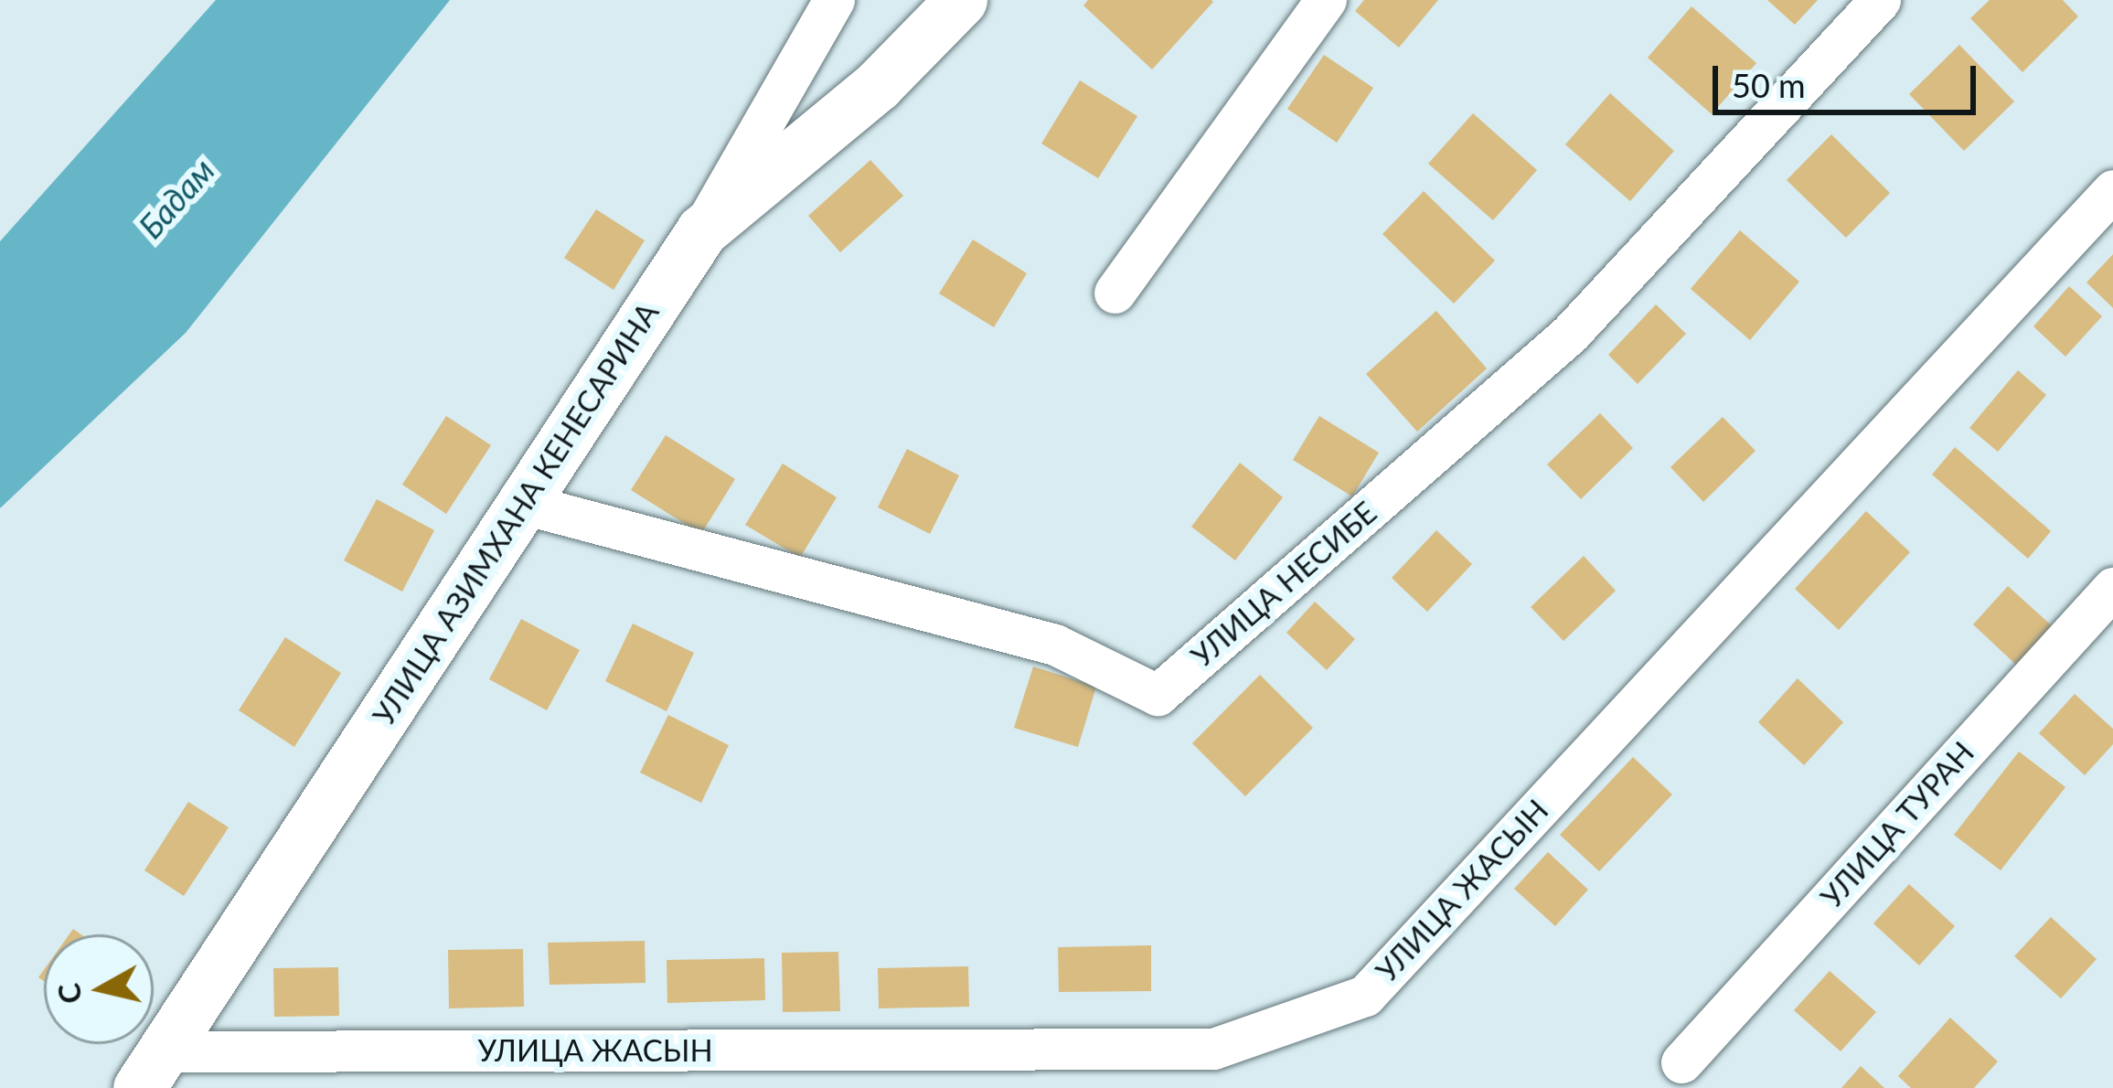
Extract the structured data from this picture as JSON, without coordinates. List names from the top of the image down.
{
  "streets": {
    "street": [
      "УЛИЦА АЗИМХАНА КЕНЕСАРИНА",
      "УЛИЦА НЕСИБЕ",
      "УЛИЦА ТУРАН",
      "УЛИЦА ЖАСЫН"
    ]
  },
  "crossings": [
    ["УЛИЦА АЗИМХАНА КЕНЕСАРИНА", "УЛИЦА НЕСИБЕ"],
    ["УЛИЦА АЗИМХАНА КЕНЕСАРИНА", "УЛИЦА ЖАСЫН"]
  ],
  "water": ["Бадам"],
  "scale_bar": "50 m",
  "north": "left"
}
